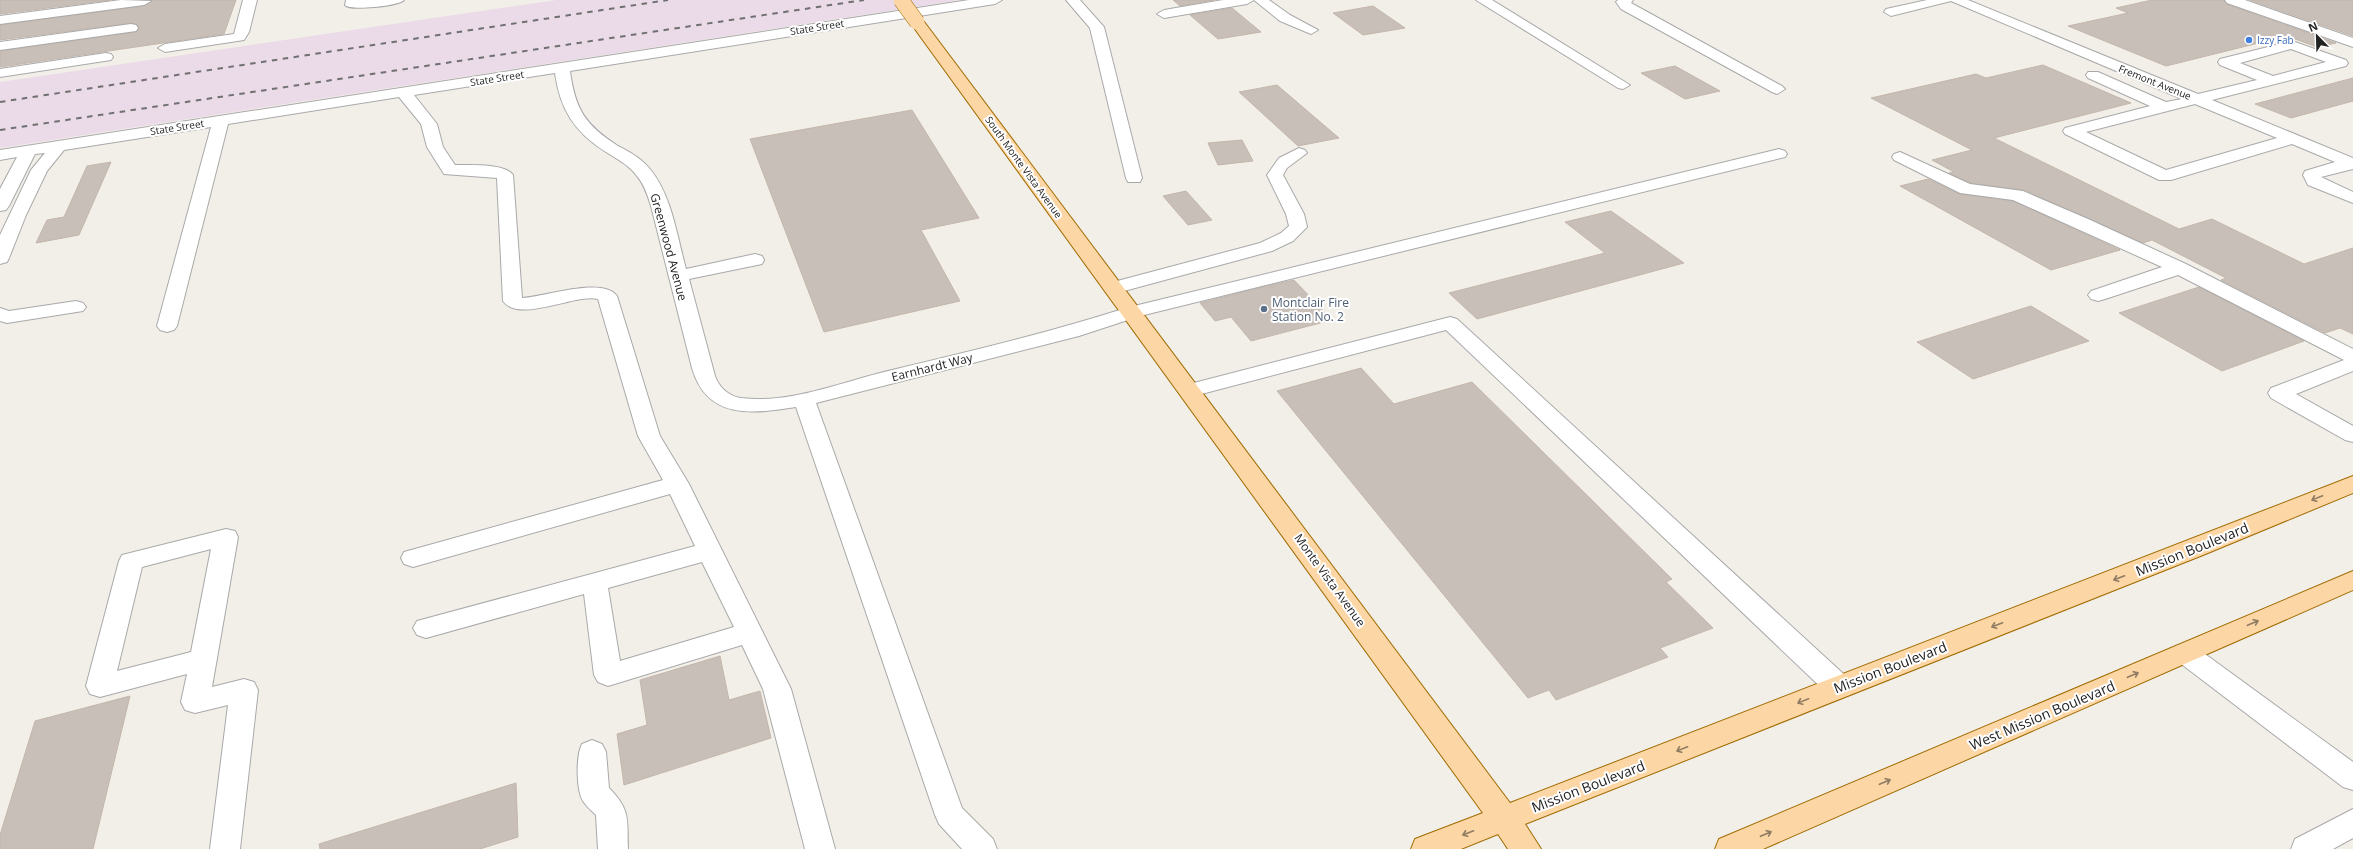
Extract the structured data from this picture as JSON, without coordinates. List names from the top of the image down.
{
  "streets": {
    "main road": [
      "South Monte Vista Avenue",
      "Mission Boulevard",
      "Monte Vista Avenue",
      "West Mission Boulevard"
    ],
    "street": [
      "State Street",
      "Fremont Avenue",
      "Greenwood Avenue",
      "Earnhardt Way"
    ]
  },
  "crossings": [
    ["State Street", "Greenwood Avenue"],
    ["South Monte Vista Avenue", "Earnhardt Way"],
    ["South Monte Vista Avenue", "Monte Vista Avenue"],
    ["Greenwood Avenue", "Earnhardt Way"],
    ["Earnhardt Way", "Monte Vista Avenue"],
    ["Mission Boulevard", "Monte Vista Avenue"]
  ],
  "one_way": ["Mission Boulevard", "West Mission Boulevard"],
  "places": ["Izzy Fab", "Montclair Fire Station No. 2"],
  "north": "top left"
}
